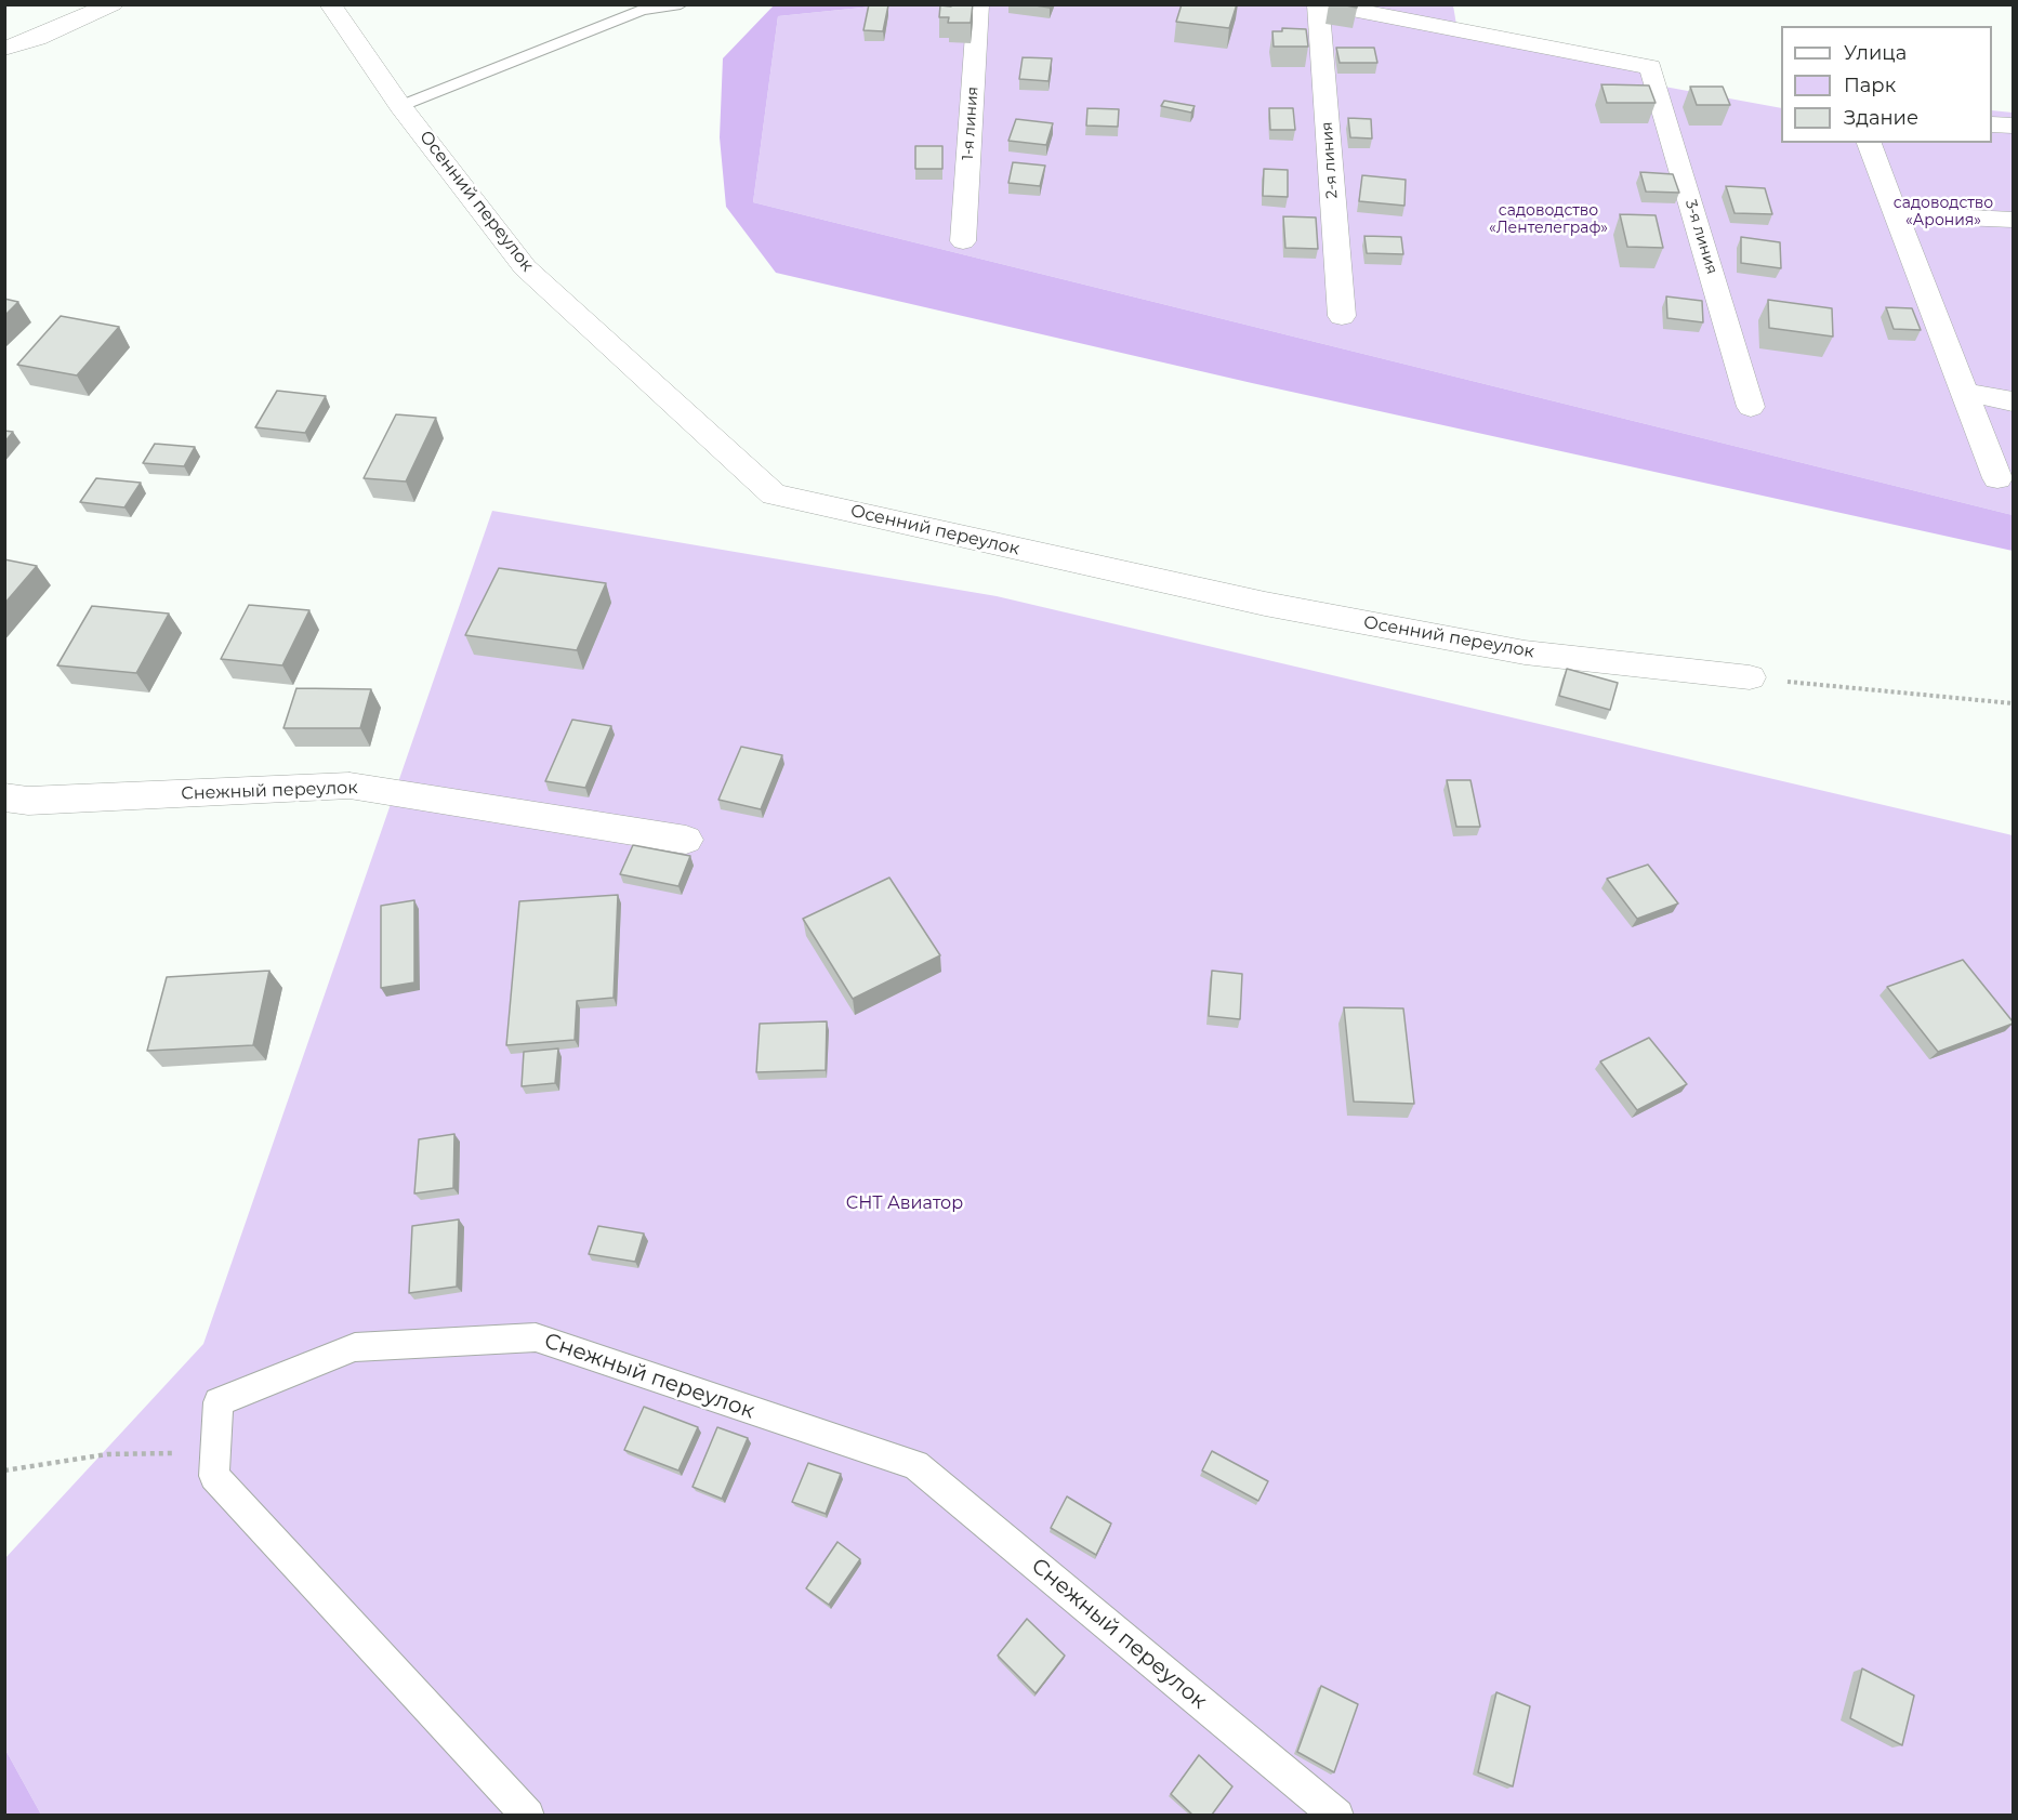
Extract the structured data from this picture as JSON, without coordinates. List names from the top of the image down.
{
  "streets": {
    "street": [
      "1-я линия",
      "2-я линия",
      "Осенний переулок",
      "3-я линия",
      "Снежный переулок"
    ]
  },
  "parks": ["садоводство «Арония»", "садоводство «Лентелеграф»", "СНТ Авиатор"],
  "legend": ["Улица", "Парк", "Здание"]
}
